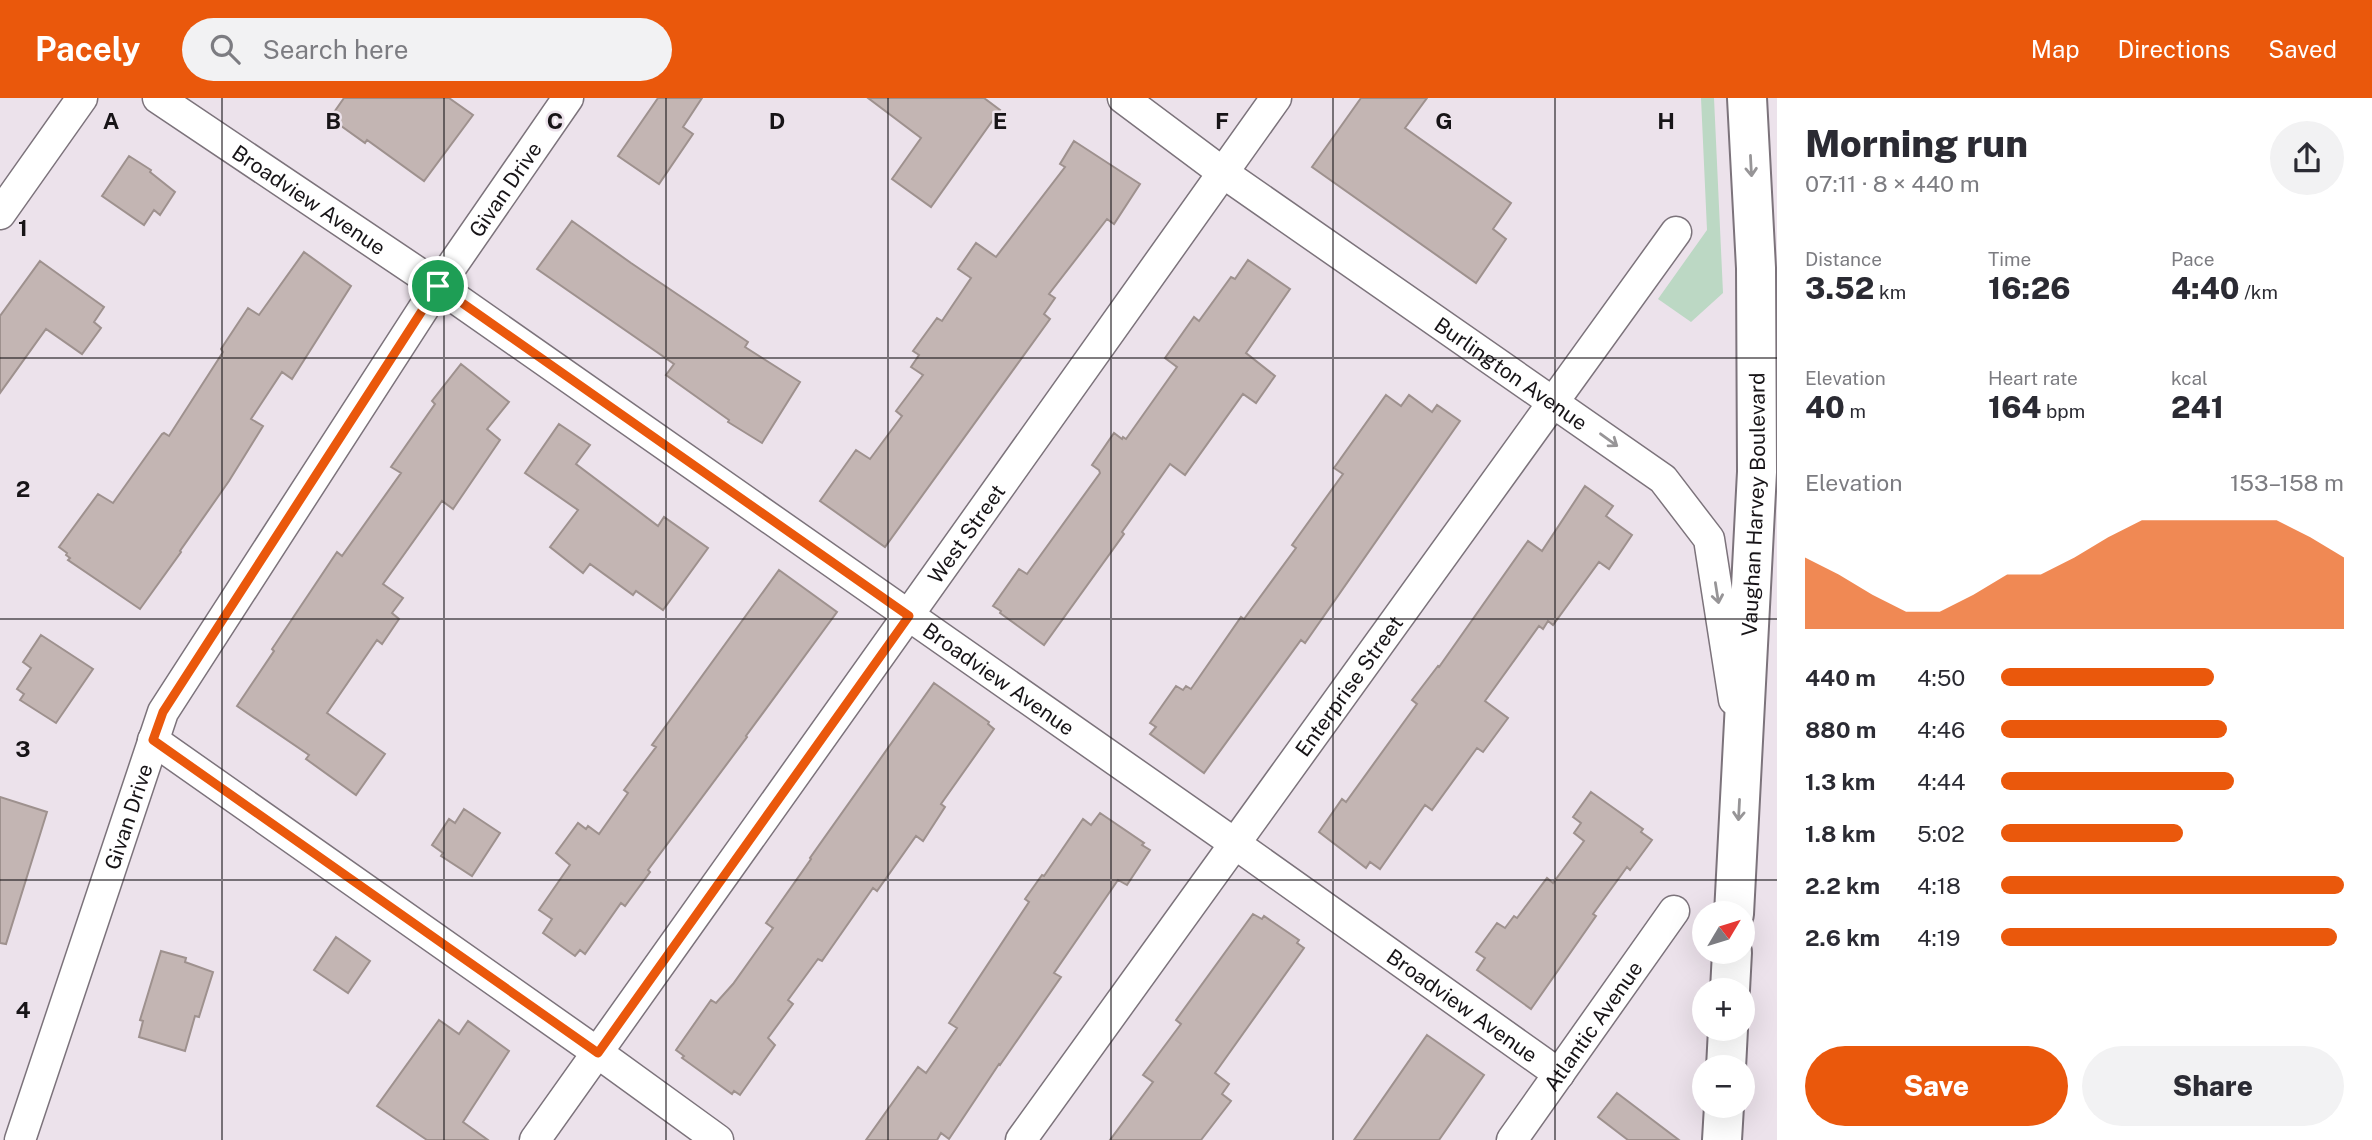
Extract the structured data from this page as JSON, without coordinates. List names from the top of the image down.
{
  "streets": {
    "main road": ["Vaughan Harvey Boulevard"],
    "street": [
      "Givan Drive",
      "Broadview Avenue",
      "Burlington Avenue",
      "West Street",
      "Enterprise Street",
      "Atlantic Avenue"
    ]
  },
  "crossings": [
    ["Givan Drive", "Broadview Avenue"],
    ["Broadview Avenue", "West Street"],
    ["Broadview Avenue", "Enterprise Street"],
    ["Broadview Avenue", "Atlantic Avenue"],
    ["Burlington Avenue", "Vaughan Harvey Boulevard"],
    ["Burlington Avenue", "West Street"],
    ["Burlington Avenue", "Enterprise Street"]
  ],
  "one_way": ["Burlington Avenue", "Vaughan Harvey Boulevard"],
  "north": "top right",
  "page": {
    "header": "Pacely",
    "search": "Search here",
    "nav": ["Map", "Directions", "Saved"],
    "heading": ["Morning run", "07:11 · 8 × 440 m"],
    "stats": [
      ["Distance", "3.52 km"],
      ["Time", "16:26"],
      ["Pace", "4:40 /km"],
      ["Elevation", "40 m"],
      ["Heart rate", "164 bpm"],
      ["kcal", "241"]
    ],
    "chart": ["Elevation", "153–158 m"],
    "list": [
      {
        "name": "440 m",
        "note": "4:50"
      },
      {
        "name": "880 m",
        "note": "4:46"
      },
      {
        "name": "1.3 km",
        "note": "4:44"
      },
      {
        "name": "1.8 km",
        "note": "5:02"
      },
      {
        "name": "2.2 km",
        "note": "4:18"
      },
      {
        "name": "2.6 km",
        "note": "4:19"
      }
    ],
    "map_buttons": ["+", "−"],
    "buttons": ["Save", "Share"]
  },
  "grid": {
    "columns": [
      "A",
      "B",
      "C",
      "D",
      "E",
      "F",
      "G",
      "H"
    ],
    "rows": [
      "1",
      "2",
      "3",
      "4"
    ]
  }
}
